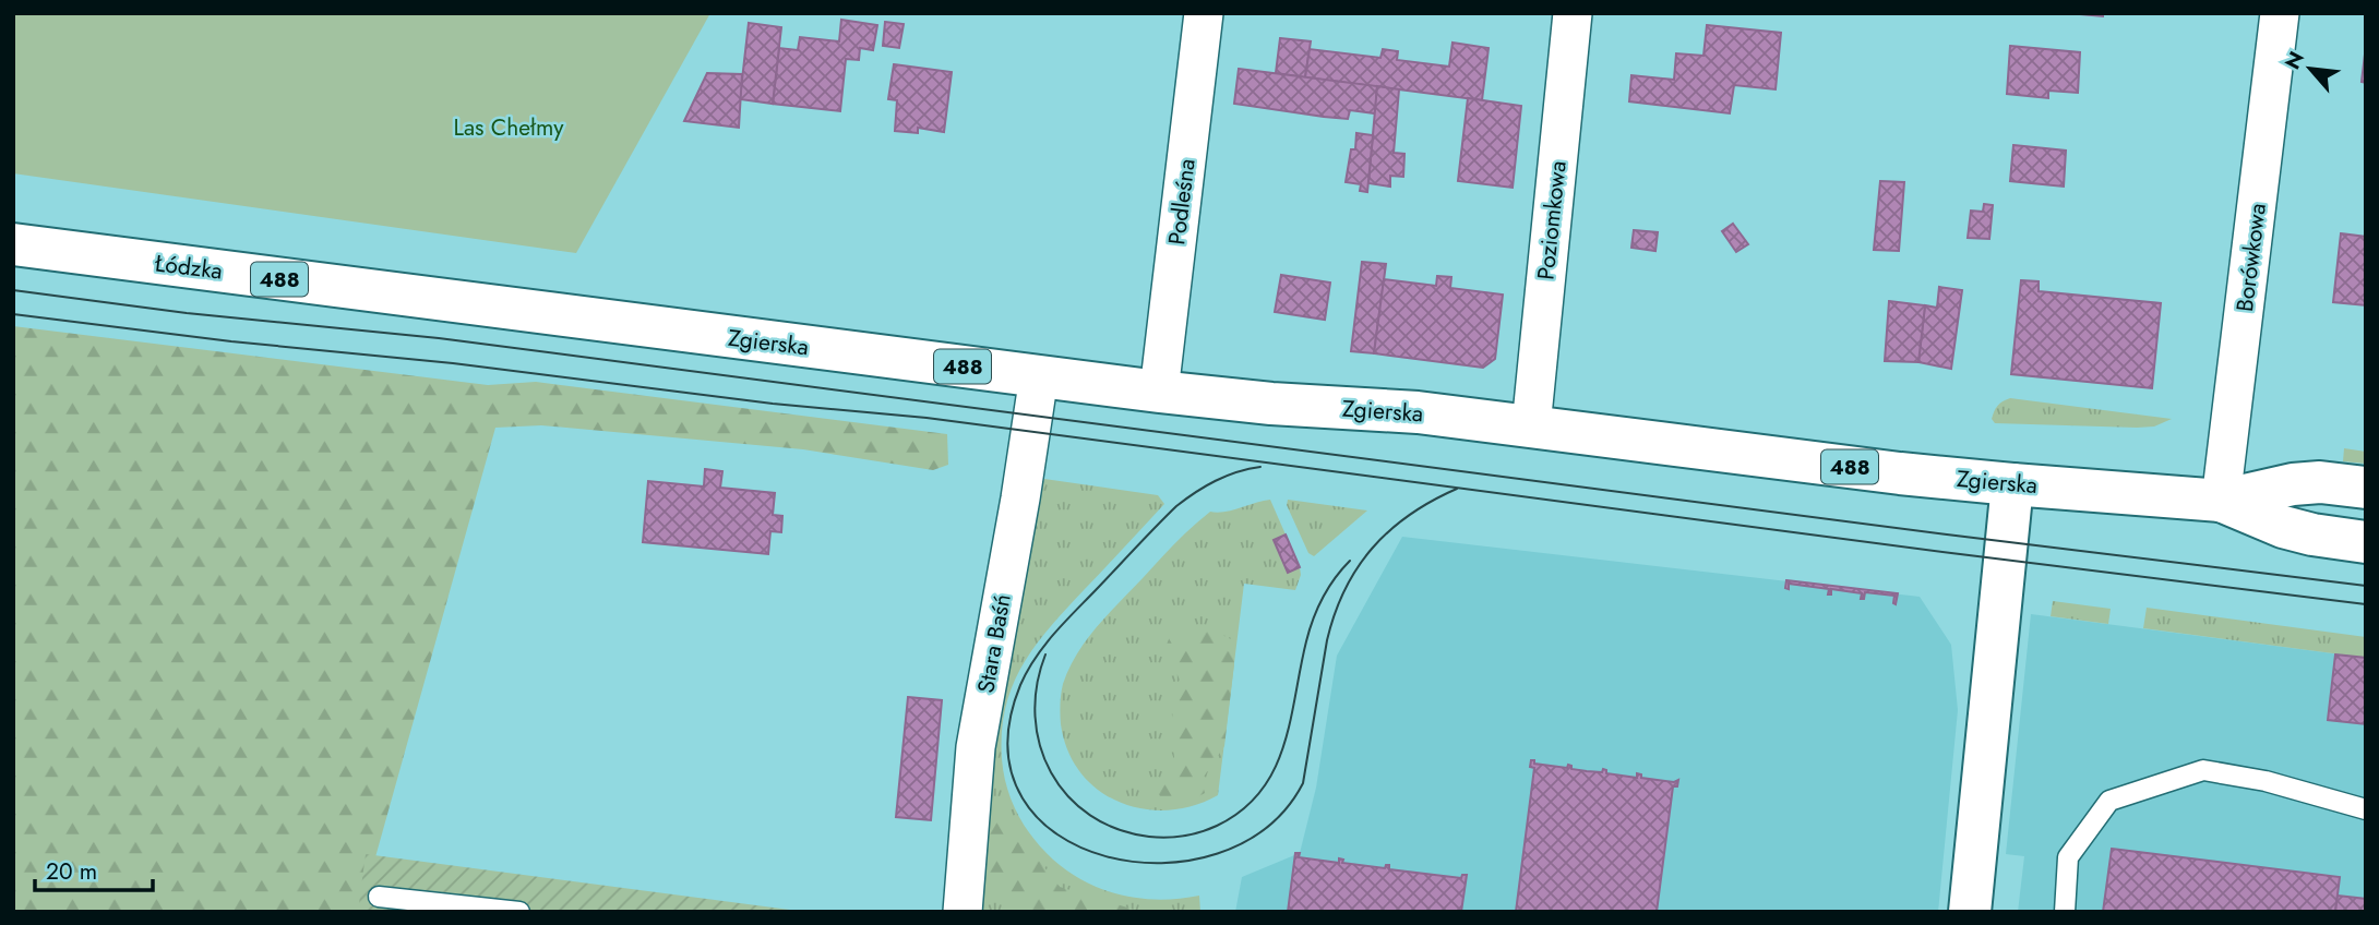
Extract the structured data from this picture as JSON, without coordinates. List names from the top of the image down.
{
  "streets": {
    "main road": ["Łódzka", "488", "Zgierska"],
    "street": [
      "Podleśna",
      "Poziomkowa",
      "Borówkowa",
      "Stara Baśń"
    ]
  },
  "crossings": [
    ["Podleśna", "Zgierska"],
    ["Poziomkowa", "Zgierska"],
    ["Borówkowa", "Zgierska"],
    ["Łódzka", "Zgierska"],
    ["Zgierska", "Stara Baśń"]
  ],
  "parks": ["Las Chełmy"],
  "scale_bar": "20 m",
  "north": "top left"
}
